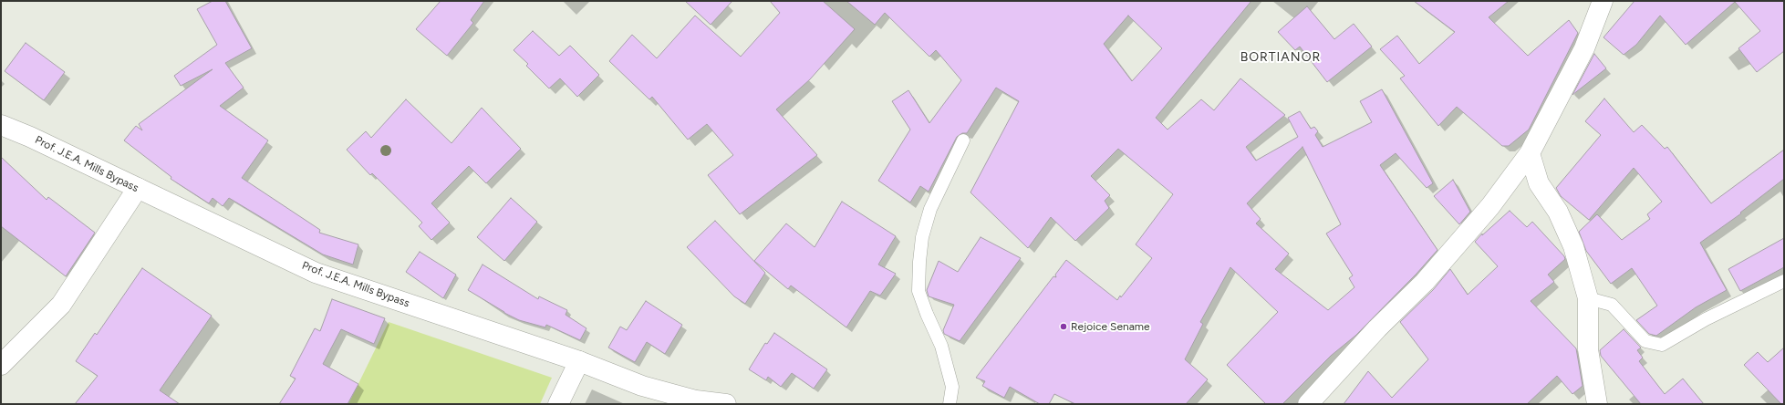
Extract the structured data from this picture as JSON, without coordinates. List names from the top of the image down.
{
  "streets": {
    "street": ["Prof. J.E.A. Mills Bypass"]
  },
  "districts": ["BORTIANOR"],
  "places": ["Rejoice Sename"]
}
